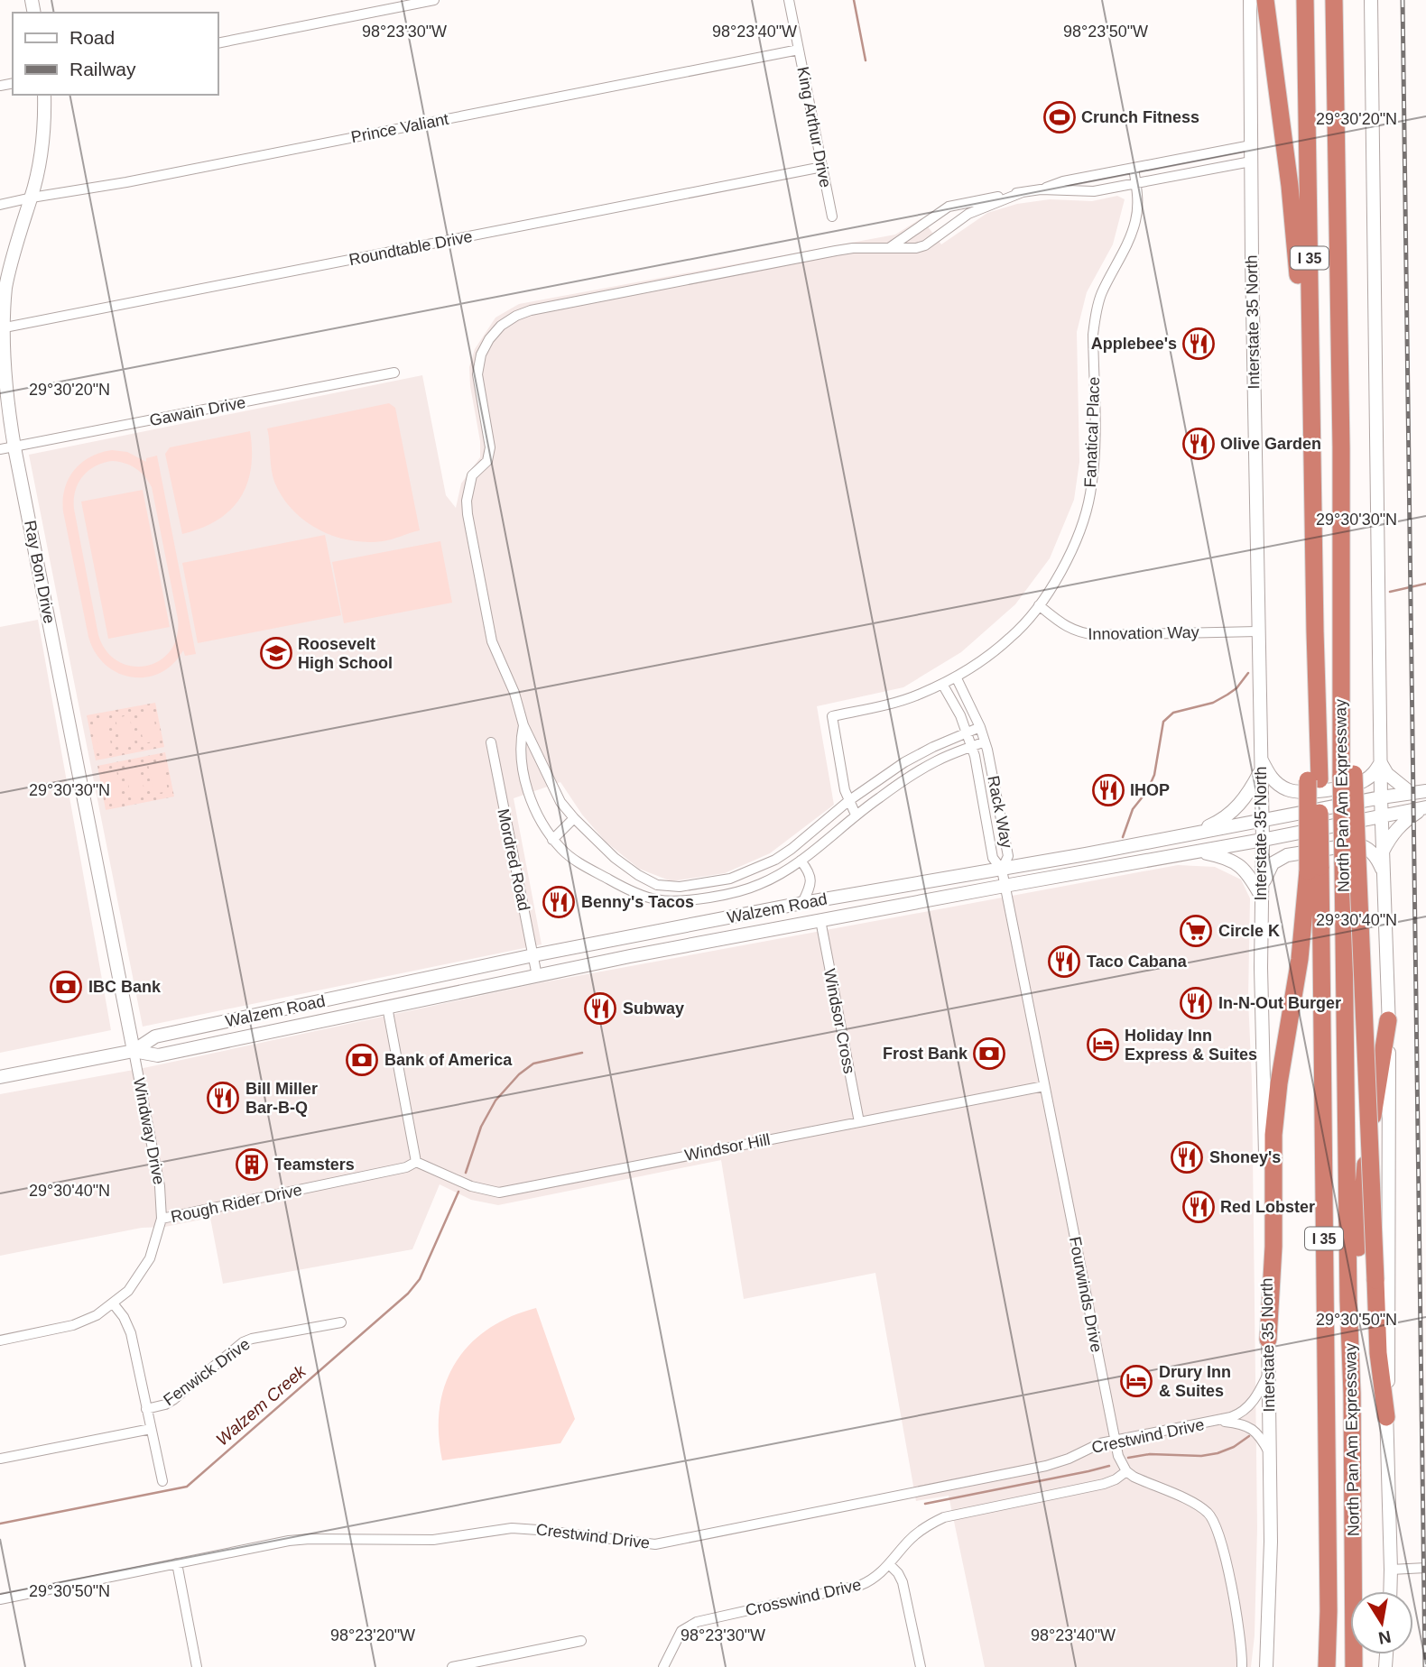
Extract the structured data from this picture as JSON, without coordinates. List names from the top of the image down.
{
  "streets": {
    "highway": ["I 35", "North Pan Am Expressway"],
    "main road": ["Interstate 35 North", "Ray Bon Drive", "Walzem Road"],
    "street": [
      "King Arthur Drive",
      "Prince Valiant",
      "Roundtable Drive",
      "Gawain Drive",
      "Fanatical Place",
      "Innovation Way",
      "Rack Way",
      "Mordred Road",
      "Windsor Cross",
      "Windway Drive",
      "Windsor Hill",
      "Rough Rider Drive",
      "Fourwinds Drive",
      "Fenwick Drive",
      "Crestwind Drive",
      "Crosswind Drive"
    ]
  },
  "crossings": [
    ["King Arthur Drive", "Prince Valiant"],
    ["King Arthur Drive", "Roundtable Drive"],
    ["Prince Valiant", "Ray Bon Drive"],
    ["Roundtable Drive", "Ray Bon Drive"],
    ["Interstate 35 North", "Innovation Way"],
    ["Interstate 35 North", "Walzem Road"],
    ["Interstate 35 North", "Crestwind Drive"],
    ["Gawain Drive", "Ray Bon Drive"],
    ["Fanatical Place", "Innovation Way"],
    ["Fanatical Place", "Rack Way"],
    ["Ray Bon Drive", "Walzem Road"],
    ["Ray Bon Drive", "Windway Drive"],
    ["Rack Way", "Walzem Road"],
    ["Rack Way", "Fourwinds Drive"],
    ["Mordred Road", "Walzem Road"],
    ["Walzem Road", "Windsor Cross"],
    ["Walzem Road", "Windway Drive"],
    ["Walzem Road", "Fourwinds Drive"],
    ["Windsor Cross", "Windsor Hill"],
    ["Windway Drive", "Rough Rider Drive"],
    ["Windsor Hill", "Rough Rider Drive"],
    ["Windsor Hill", "Fourwinds Drive"],
    ["Fourwinds Drive", "Crestwind Drive"],
    ["Fourwinds Drive", "Crosswind Drive"]
  ],
  "water": ["Walzem Creek"],
  "places": {
    "sports": ["Crunch Fitness"],
    "restaurant": [
      "Applebee's",
      "Olive Garden",
      "IHOP",
      "Benny's Tacos",
      "Taco Cabana",
      "In-N-Out Burger",
      "Subway",
      "Bill Miller Bar-B-Q",
      "Shoney's",
      "Red Lobster"
    ],
    "school or university": ["Roosevelt High School"],
    "supermarket": ["Circle K"],
    "bank": ["IBC Bank", "Frost Bank", "Bank of America"],
    "hotel": ["Holiday Inn Express & Suites", "Drury Inn & Suites"],
    "building": ["Teamsters"]
  },
  "legend": ["Road", "Railway"],
  "north": "bottom",
  "coordinates": [
    "98°23'30\"W",
    "98°23'40\"W",
    "98°23'50\"W",
    "29°30'20\"N",
    "29°30'30\"N",
    "29°30'40\"N",
    "29°30'50\"N",
    "98°23'20\"W"
  ]
}
